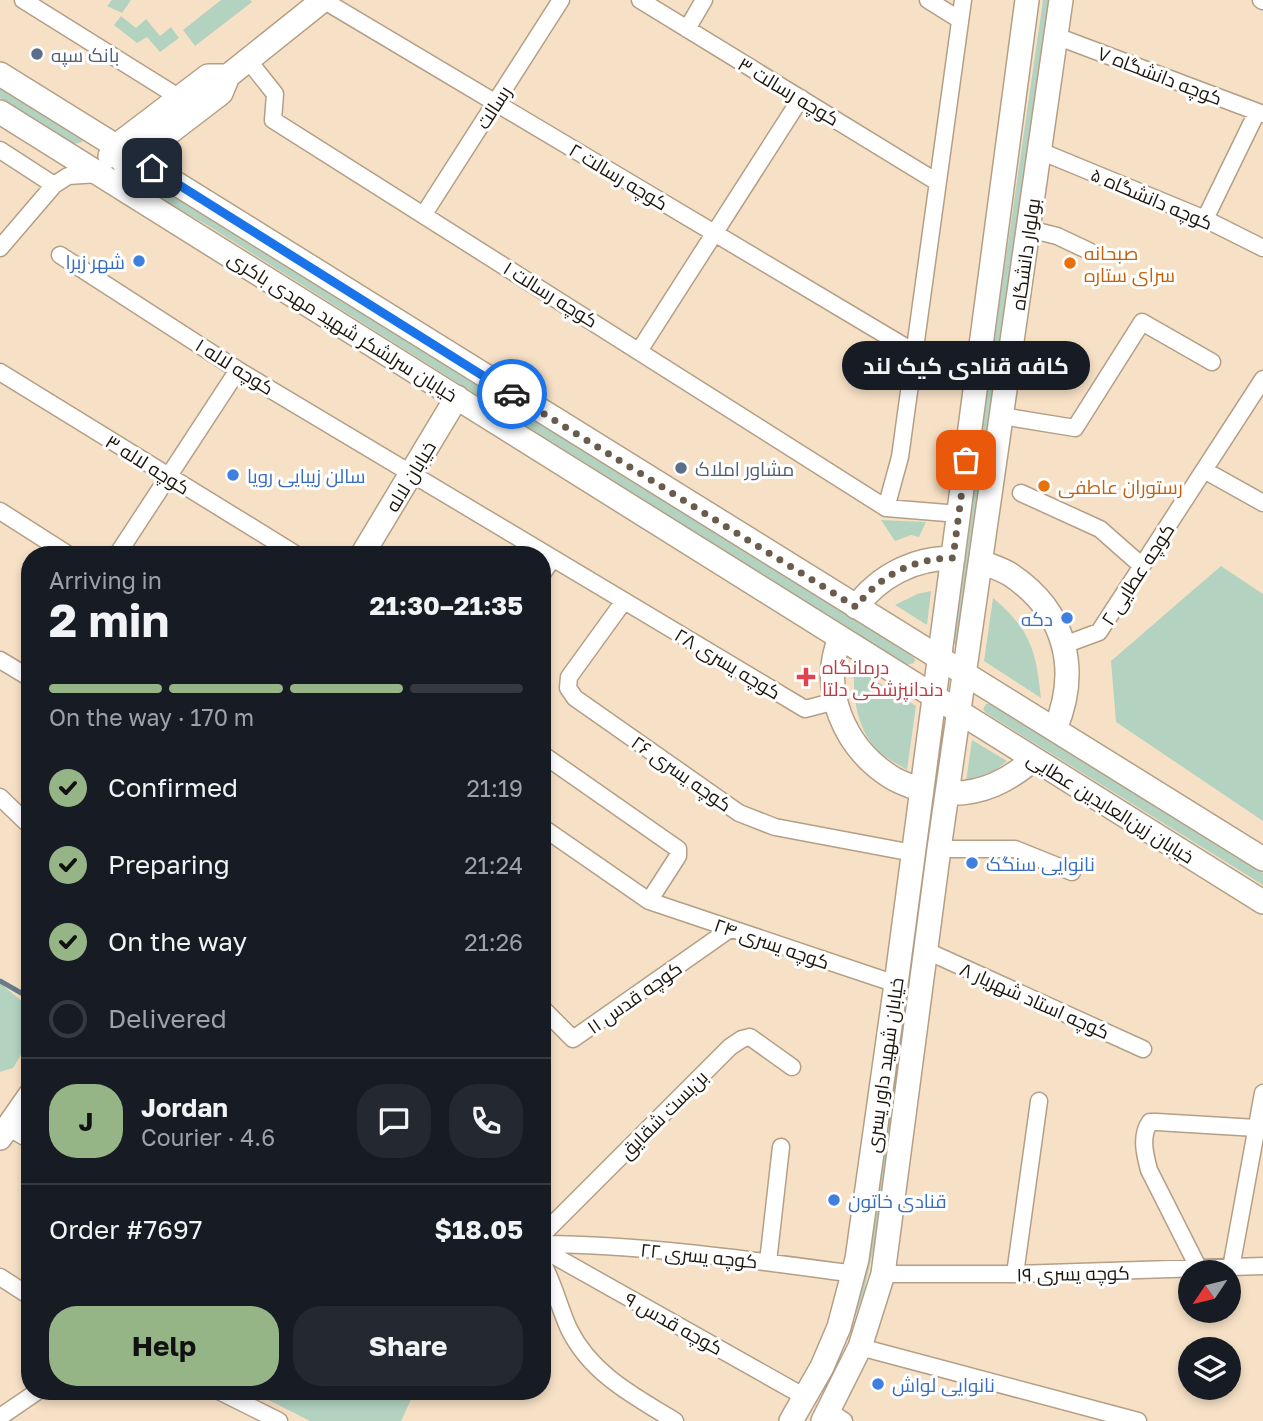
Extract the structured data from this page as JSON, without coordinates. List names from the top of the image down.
{
  "streets": {
    "main road": [
      "بولوار دانشگاه",
      "خیابان سرلشکر شهید مهدی باکری",
      "خیابان لاله",
      "خیابان زین‌العابدین عطایی",
      "خیابان شهید داور یسری"
    ],
    "street": [
      "کوچه دانشگاه ۷",
      "کوچه رسالت ۳",
      "رسالت",
      "کوچه رسالت ۲",
      "کوچه دانشگاه ۵",
      "کوچه رسالت ۱",
      "کوچه لاله ۱",
      "کوچه لاله ۳",
      "کوچه عطایی ۲",
      "کوچه یسری ۲۸",
      "کوچه یسری ۲۶",
      "کوچه یسری ۲۴",
      "کوچه قدس ۱۱",
      "کوچه استاد شهریار ۸",
      "بن‌بست شقایق",
      "کوچه یسری ۲۲",
      "کوچه یسری ۱۹",
      "کوچه قدس ۹"
    ]
  },
  "crossings": [
    ["کوچه دانشگاه ۷", "بولوار دانشگاه"],
    ["رسالت", "کوچه رسالت ۲"],
    ["رسالت", "کوچه رسالت ۱"],
    ["کوچه دانشگاه ۵", "بولوار دانشگاه"],
    ["بولوار دانشگاه", "خیابان سرلشکر شهید مهدی باکری"],
    ["بولوار دانشگاه", "خیابان زین‌العابدین عطایی"],
    ["بولوار دانشگاه", "خیابان شهید داور یسری"],
    ["خیابان سرلشکر شهید مهدی باکری", "خیابان لاله"],
    ["خیابان سرلشکر شهید مهدی باکری", "خیابان زین‌العابدین عطایی"],
    ["خیابان سرلشکر شهید مهدی باکری", "خیابان شهید داور یسری"],
    ["کوچه لاله ۱", "خیابان لاله"],
    ["کوچه یسری ۲۸", "کوچه یسری ۲۶"],
    ["کوچه یسری ۲۶", "خیابان شهید داور یسری"],
    ["خیابان زین‌العابدین عطایی", "خیابان شهید داور یسری"],
    ["کوچه یسری ۲۴", "کوچه قدس ۱۱"],
    ["کوچه یسری ۲۴", "خیابان شهید داور یسری"],
    ["کوچه استاد شهریار ۸", "خیابان شهید داور یسری"],
    ["خیابان شهید داور یسری", "کوچه یسری ۲۲"],
    ["خیابان شهید داور یسری", "کوچه یسری ۱۹"],
    ["خیابان شهید داور یسری", "کوچه قدس ۹"]
  ],
  "places": {
    "other": [
      "بانک سپه",
      "شهر زبرا",
      "صبحانه سرای ستاره",
      "کافه قنادی کیک لند",
      "مشاور املاک",
      "سالن زیبایی رویا",
      "رستوران عاطفی",
      "دکه",
      "نانوایی سنگک",
      "قنادی خاتون",
      "نانوایی لواش"
    ],
    "health": ["درمانگاه دندانپزشکی دلتا"]
  },
  "north": "bottom left",
  "page": {
    "bubble": "کافه قنادی کیک لند",
    "heading": ["2 min", "Arriving in", "21:30–21:35"],
    "panel": [
      "Jordan",
      "Courier · 4.6",
      "Order #7697",
      "$18.05"
    ],
    "bar": "On the way · 170 m",
    "list": [
      ["Confirmed", "21:19"],
      ["Preparing", "21:24"],
      ["On the way", "21:26"],
      "Delivered"
    ],
    "round": "J",
    "buttons": ["Help", "Share"]
  }
}
